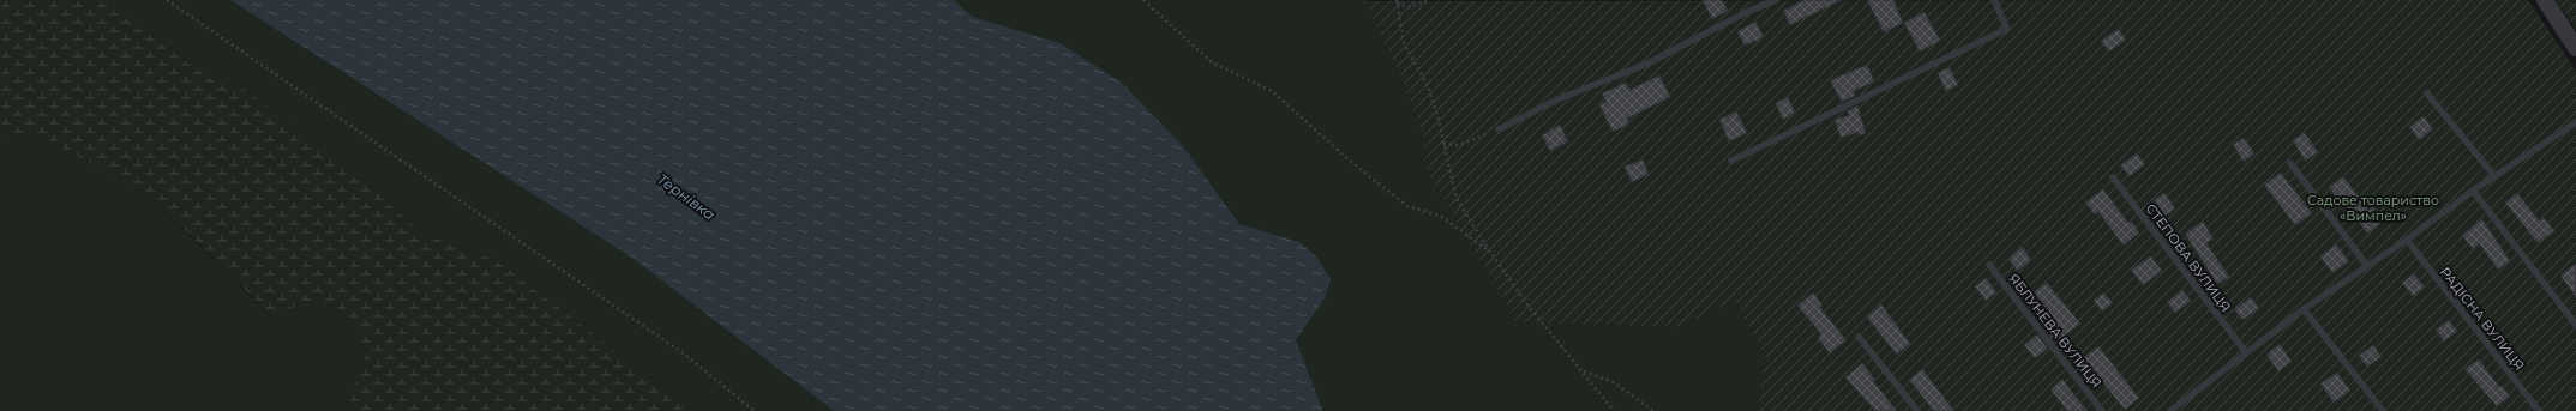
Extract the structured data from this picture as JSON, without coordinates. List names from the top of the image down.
{
  "streets": {
    "lane": ["СТЕПОВА ВУЛИЦЯ", "РАДІСНА ВУЛИЦЯ", "ЯБЛУНЕВА ВУЛИЦЯ"]
  },
  "water": ["Тернівка"],
  "parks": ["Садове товариство «Вимпел»"]
}
